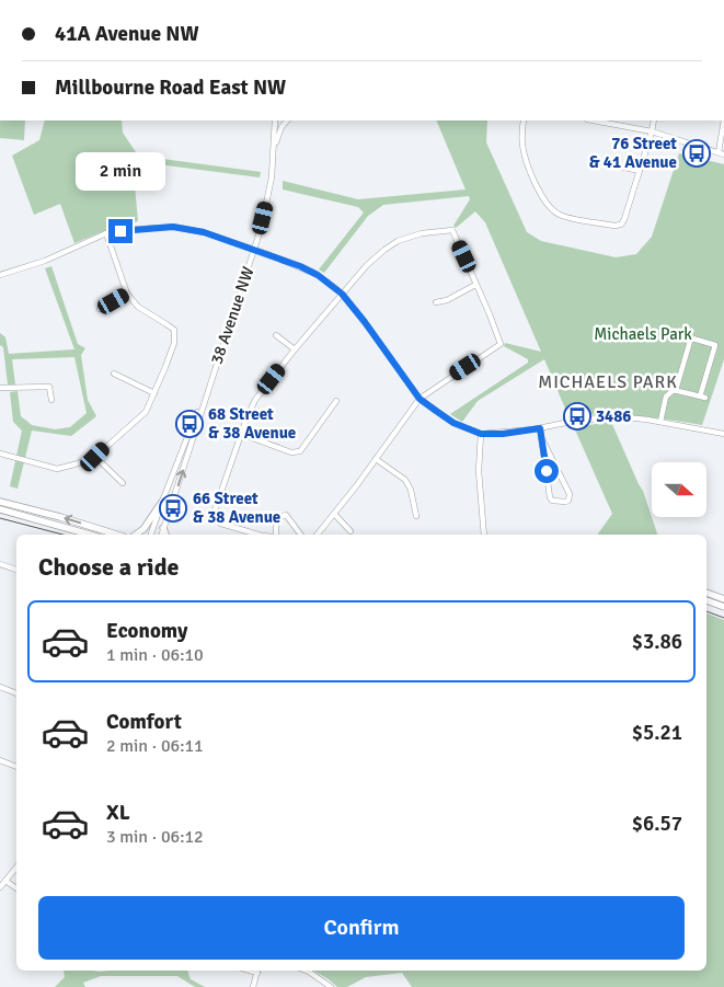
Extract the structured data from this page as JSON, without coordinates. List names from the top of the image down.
{
  "streets": {
    "street": ["38 Avenue NW"]
  },
  "districts": ["MICHAELS PARK"],
  "parks": ["Michaels Park"],
  "places": {
    "bus stop": [
      "76 Street & 41 Avenue",
      "3486",
      "68 Street & 38 Avenue",
      "66 Street & 38 Avenue"
    ]
  },
  "north": "right",
  "page": {
    "banner": ["41A Avenue NW", "Millbourne Road East NW"],
    "bubble": "2 min",
    "heading": "Choose a ride",
    "list": [
      {
        "name": "Economy",
        "note": "1 min · 06:10",
        "value": "$3.86"
      },
      {
        "name": "Comfort",
        "note": "2 min · 06:11",
        "value": "$5.21"
      },
      {
        "name": "XL",
        "note": "3 min · 06:12",
        "value": "$6.57"
      }
    ],
    "buttons": "Confirm"
  }
}
